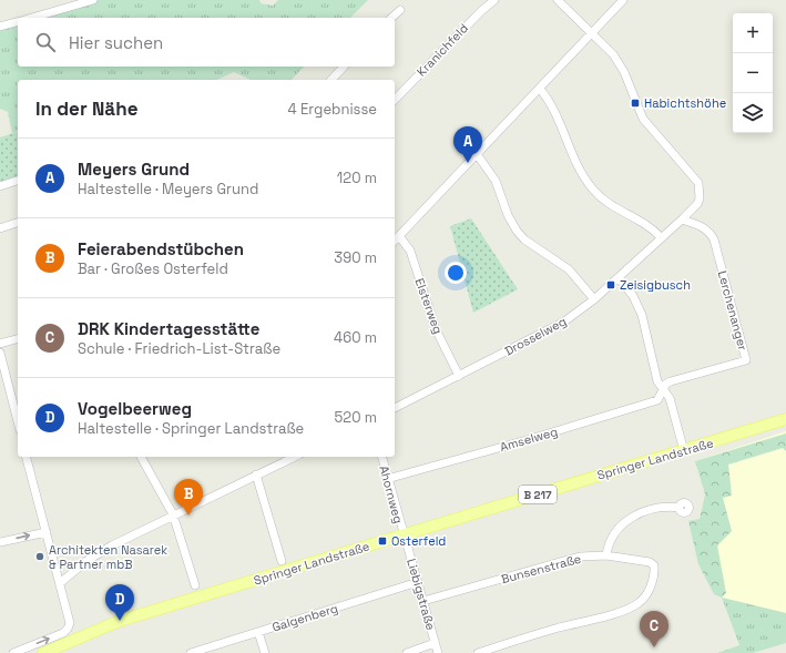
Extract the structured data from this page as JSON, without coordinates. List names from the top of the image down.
{
  "streets": {
    "main road": ["Springer Landstraße", "B 217"],
    "street": [
      "Kranichfeld",
      "Elsterweg",
      "Lerchenanger",
      "Drosselweg",
      "Amselweg",
      "Ahornweg",
      "Bunsenstraße",
      "Liebigstraße",
      "Galgenberg"
    ]
  },
  "crossings": [
    ["Elsterweg", "Drosselweg"],
    ["Lerchenanger", "Amselweg"],
    ["Amselweg", "Ahornweg"],
    ["Springer Landstraße", "Ahornweg"],
    ["Springer Landstraße", "Liebigstraße"],
    ["Ahornweg", "Liebigstraße"],
    ["Bunsenstraße", "Liebigstraße"],
    ["Liebigstraße", "Galgenberg"]
  ],
  "places": {
    "transit": ["Habichtshöhe", "Zeisigbusch", "Osterfeld"],
    "other": ["Architekten Nasarek & Partner mbB"]
  },
  "page": {
    "map_buttons": ["+", "−"],
    "search": "Hier suchen",
    "heading": ["In der Nähe", "4 Ergebnisse"],
    "pins": [
      "A",
      "B",
      "D",
      "C"
    ],
    "list": [
      {
        "mark": "A",
        "name": "Meyers Grund",
        "note": "Haltestelle · Meyers Grund",
        "value": "120 m"
      },
      {
        "mark": "B",
        "name": "Feierabendstübchen",
        "note": "Bar · Großes Osterfeld",
        "value": "390 m"
      },
      {
        "mark": "C",
        "name": "DRK Kindertagesstätte",
        "note": "Schule · Friedrich-List-Straße",
        "value": "460 m"
      },
      {
        "mark": "D",
        "name": "Vogelbeerweg",
        "note": "Haltestelle · Springer Landstraße",
        "value": "520 m"
      }
    ]
  }
}
